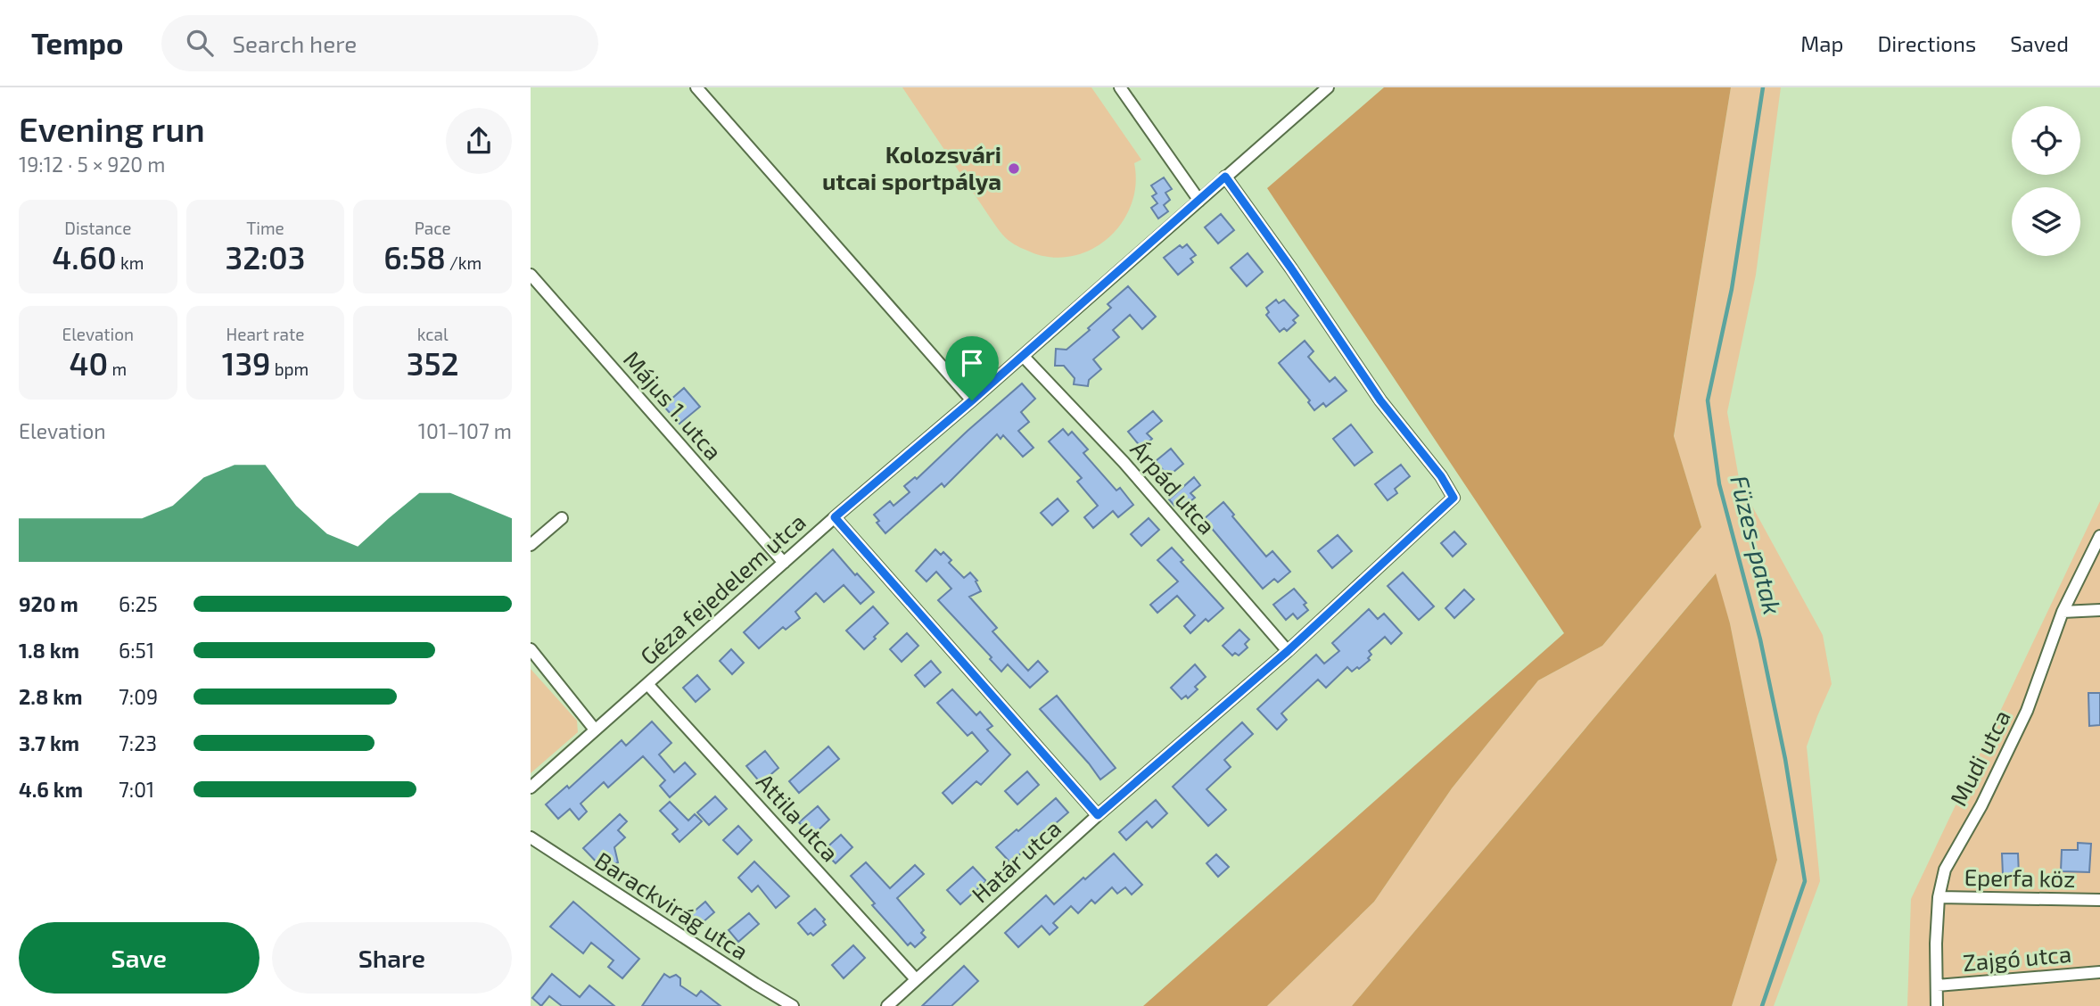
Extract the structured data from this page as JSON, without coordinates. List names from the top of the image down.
{
  "streets": {
    "street": [
      "Május 1. utca",
      "Árpád utca",
      "Géza fejedelem utca",
      "Mudi utca",
      "Attila utca",
      "Határ utca",
      "Eperfa köz",
      "Barackvirág utca",
      "Zajgó utca"
    ]
  },
  "crossings": [
    ["Május 1. utca", "Géza fejedelem utca"],
    ["Árpád utca", "Géza fejedelem utca"],
    ["Árpád utca", "Határ utca"],
    ["Géza fejedelem utca", "Attila utca"],
    ["Géza fejedelem utca", "Határ utca"],
    ["Mudi utca", "Eperfa köz"],
    ["Mudi utca", "Zajgó utca"],
    ["Attila utca", "Határ utca"]
  ],
  "water": ["Füzes-patak"],
  "places": ["Kolozsvári utcai sportpálya"],
  "page": {
    "header": "Tempo",
    "search": "Search here",
    "nav": ["Map", "Directions", "Saved"],
    "heading": ["Evening run", "19:12 · 5 × 920 m"],
    "stats": [
      ["Distance", "4.60 km"],
      ["Time", "32:03"],
      ["Pace", "6:58 /km"],
      ["Elevation", "40 m"],
      ["Heart rate", "139 bpm"],
      ["kcal", "352"]
    ],
    "chart": ["Elevation", "101–107 m"],
    "list": [
      {
        "name": "920 m",
        "note": "6:25"
      },
      {
        "name": "1.8 km",
        "note": "6:51"
      },
      {
        "name": "2.8 km",
        "note": "7:09"
      },
      {
        "name": "3.7 km",
        "note": "7:23"
      },
      {
        "name": "4.6 km",
        "note": "7:01"
      }
    ],
    "buttons": ["Save", "Share"]
  }
}
